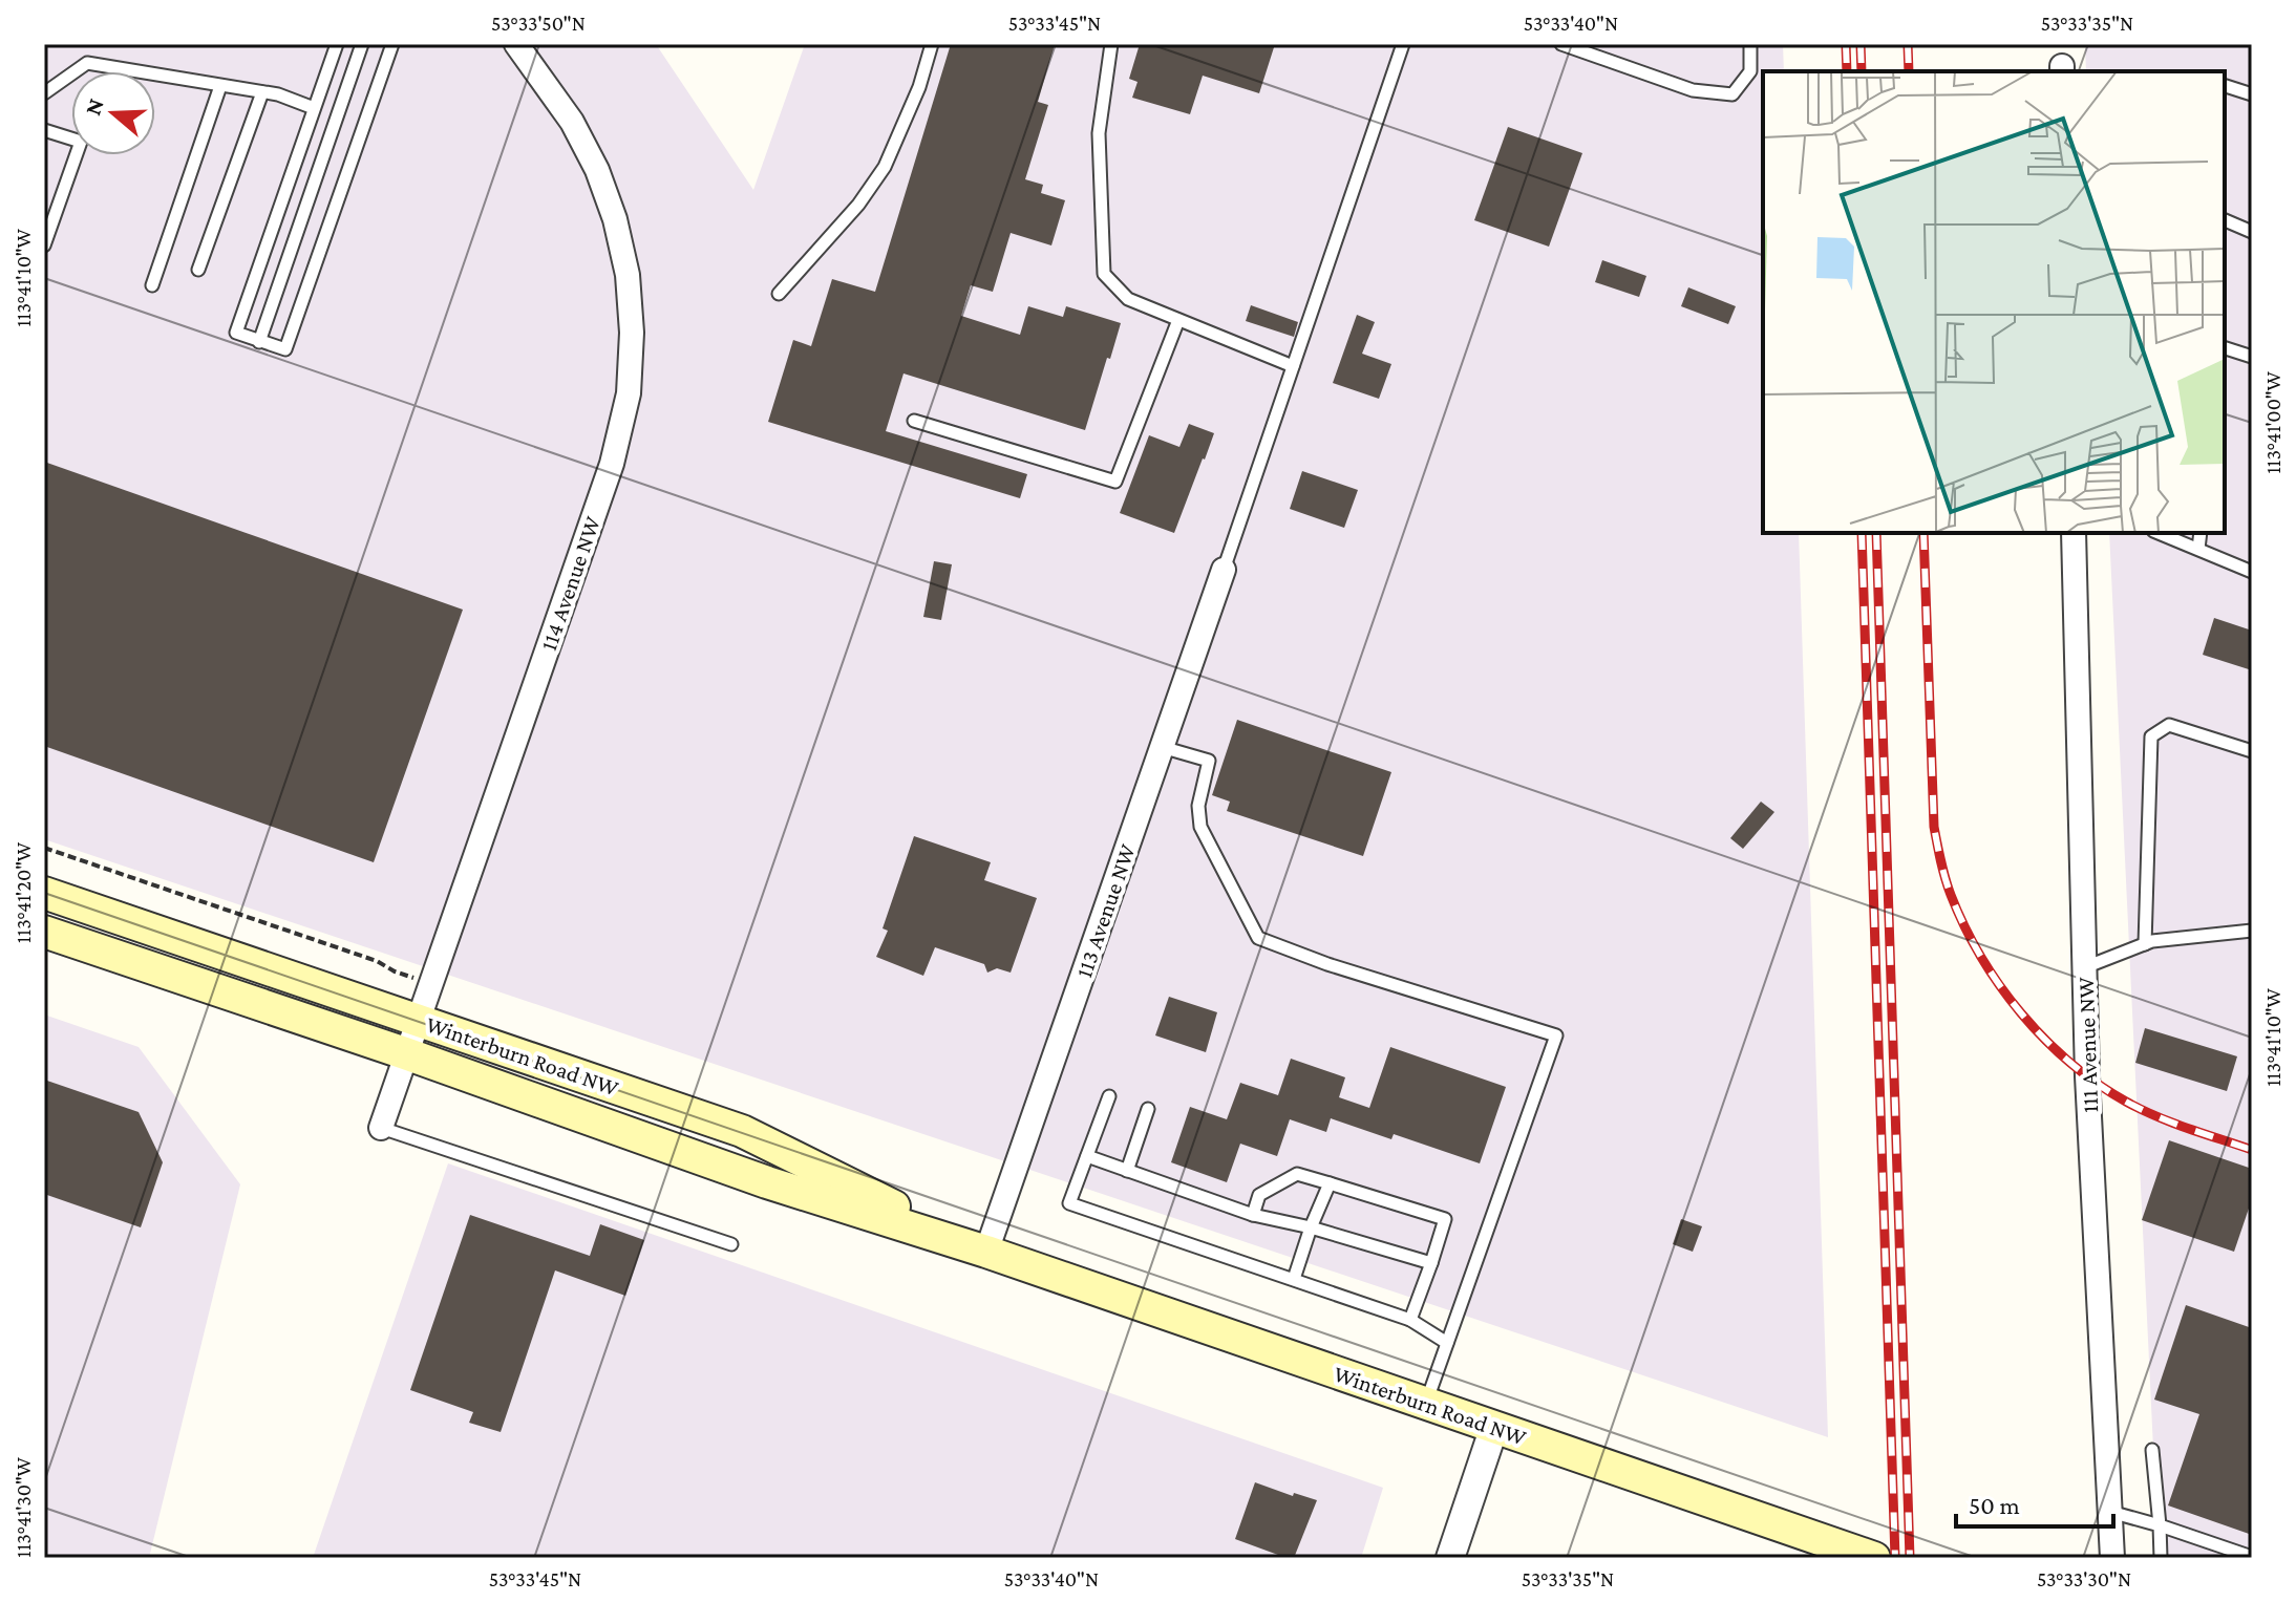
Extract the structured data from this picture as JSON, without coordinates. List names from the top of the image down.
{
  "streets": {
    "main road": ["Winterburn Road NW"],
    "street": ["114 Avenue NW", "113 Avenue NW", "111 Avenue NW"]
  },
  "crossings": [
    ["114 Avenue NW", "Winterburn Road NW"],
    ["113 Avenue NW", "Winterburn Road NW"]
  ],
  "scale_bar": "50 m",
  "north": "left",
  "coordinates": [
    "53°33'50\"N",
    "53°33'45\"N",
    "53°33'40\"N",
    "53°33'35\"N",
    "113°41'10\"W",
    "113°41'00\"W",
    "113°41'20\"W",
    "113°41'30\"W",
    "53°33'30\"N"
  ]
}
